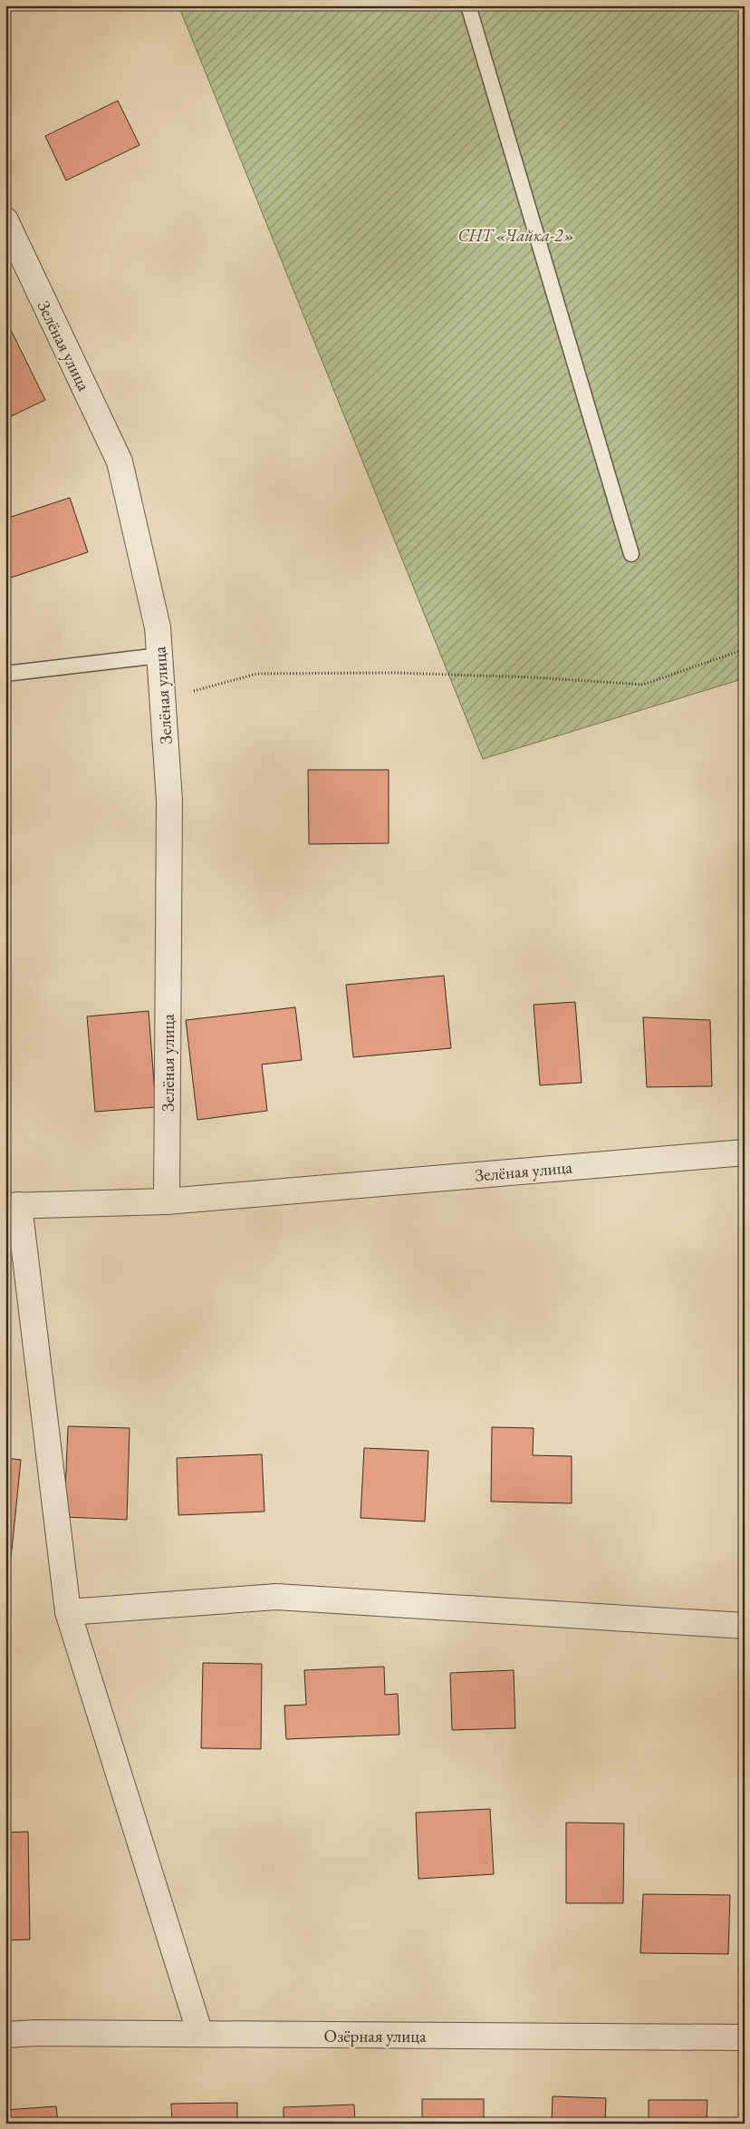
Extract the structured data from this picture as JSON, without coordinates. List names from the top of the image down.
{
  "streets": {
    "street": ["Зелёная улица", "Озёрная улица"]
  },
  "parks": ["СНТ «Чайка-2»"]
}
